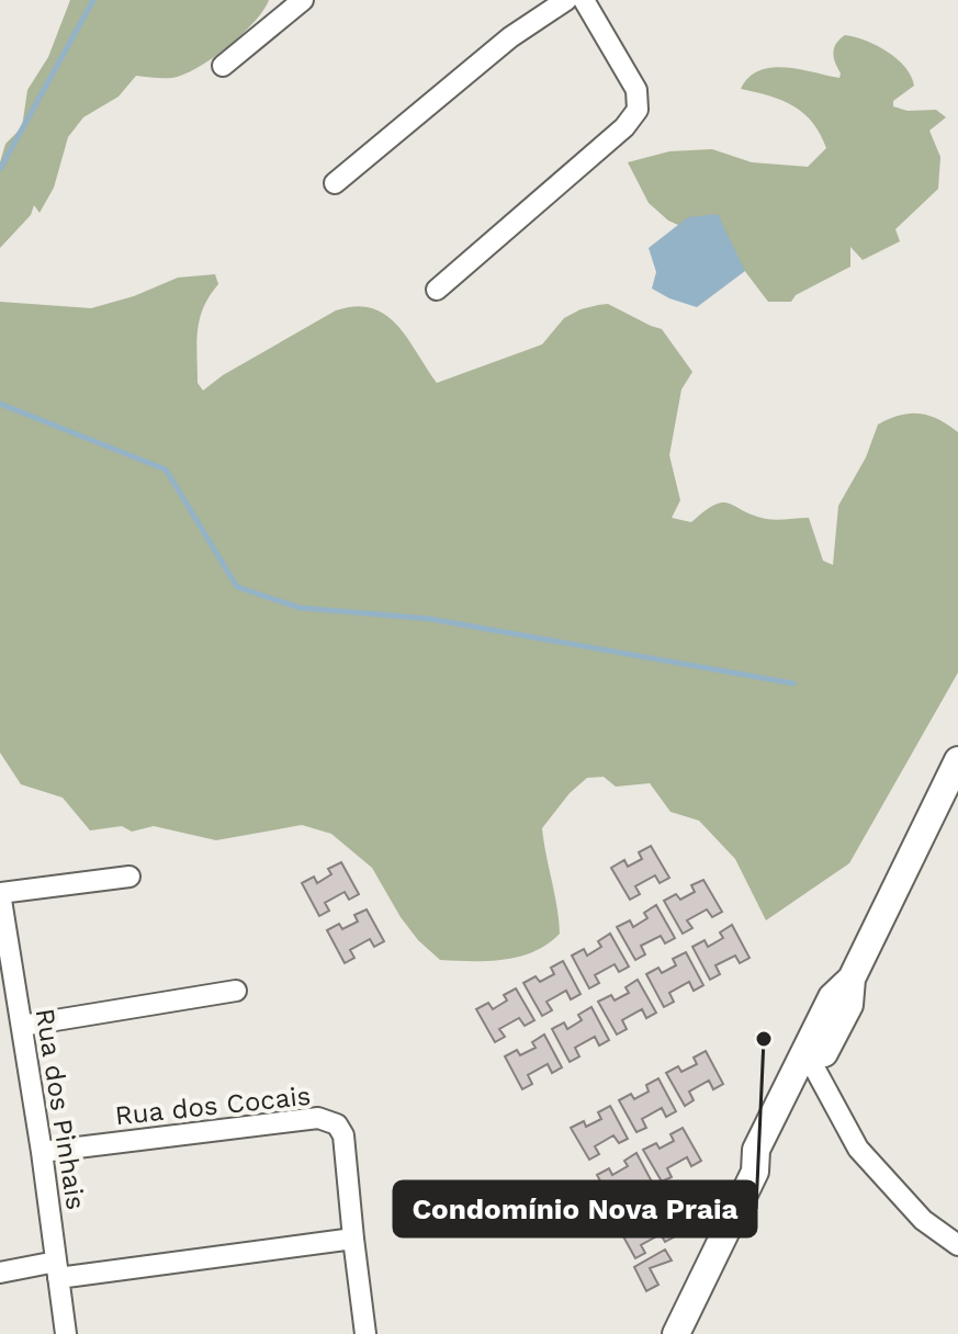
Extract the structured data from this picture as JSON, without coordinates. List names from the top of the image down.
{
  "streets": {
    "street": ["Rua dos Cocais", "Rua dos Pinhais"]
  },
  "crossings": [
    ["Rua dos Cocais", "Rua dos Pinhais"]
  ],
  "places": ["Condomínio Nova Praia"]
}
